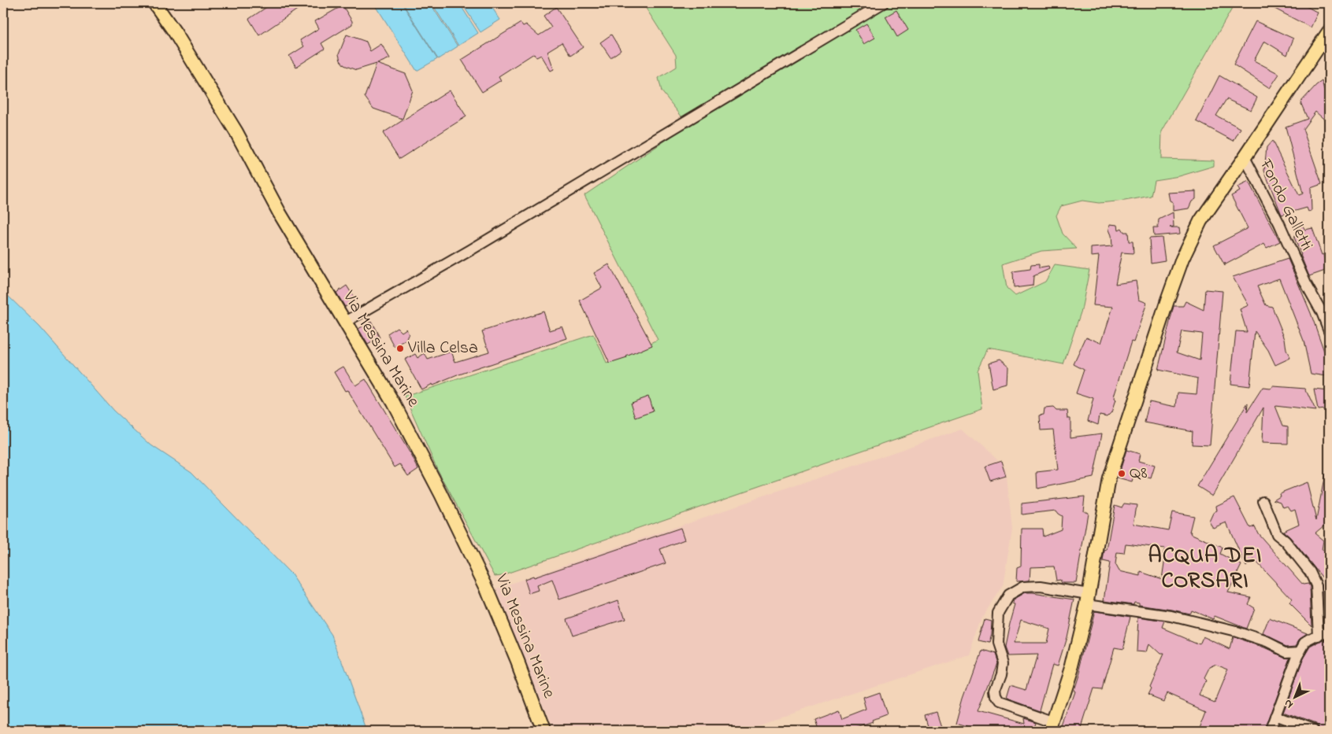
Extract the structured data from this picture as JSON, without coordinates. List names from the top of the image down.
{
  "streets": {
    "main road": ["Via Messina Marine"],
    "street": ["Fondo Galletti"]
  },
  "districts": ["ACQUA DEI CORSARI"],
  "places": ["Villa Celsa", "Q8"],
  "north": "bottom left"
}
